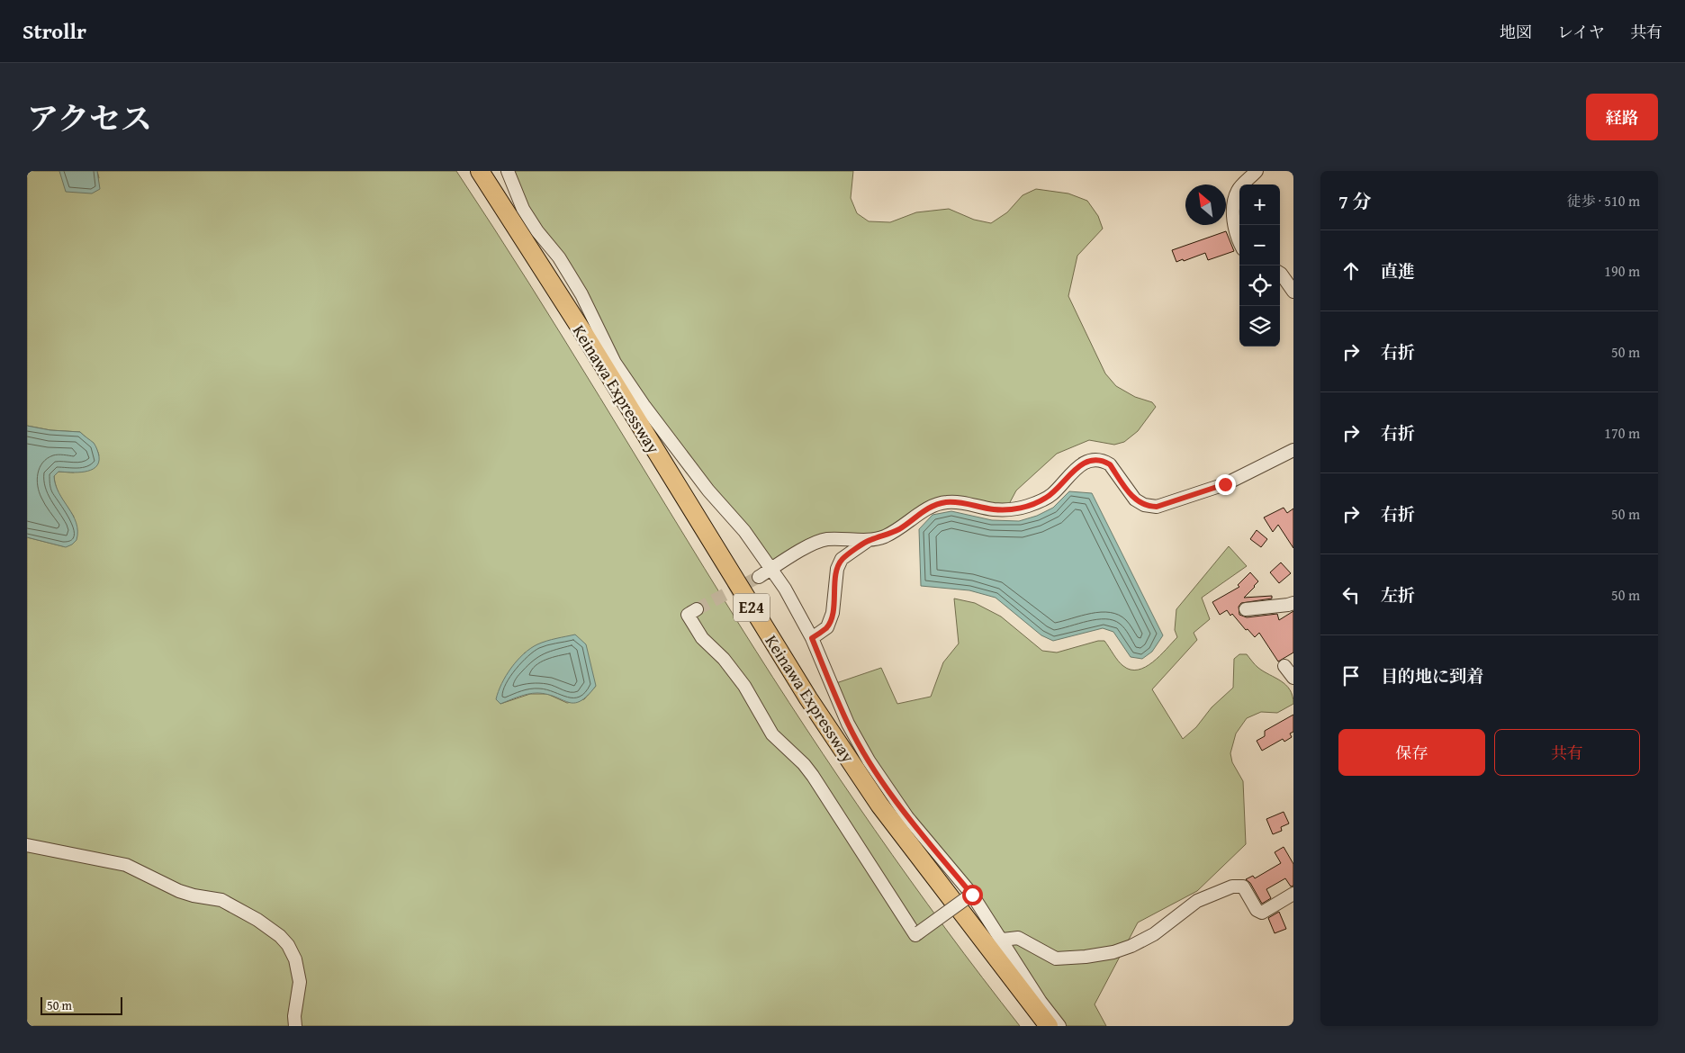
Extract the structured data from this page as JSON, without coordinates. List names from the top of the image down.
{
  "streets": {
    "highway": ["Keinawa Expressway", "E24"]
  },
  "scale_bar": "50 m",
  "north": "top left",
  "page": {
    "header": "Strollr",
    "nav": ["地図", "レイヤ", "共有"],
    "title": "アクセス",
    "buttons": [
      "経路",
      ["保存", "共有"]
    ],
    "heading": ["7 分", "徒歩 · 510 m"],
    "map_buttons": ["+", "−"],
    "list": [
      ["直進", "190 m"],
      ["右折", "50 m"],
      ["右折", "170 m"],
      ["右折", "50 m"],
      ["左折", "50 m"],
      "目的地に到着"
    ],
    "scale": "50 m"
  }
}
